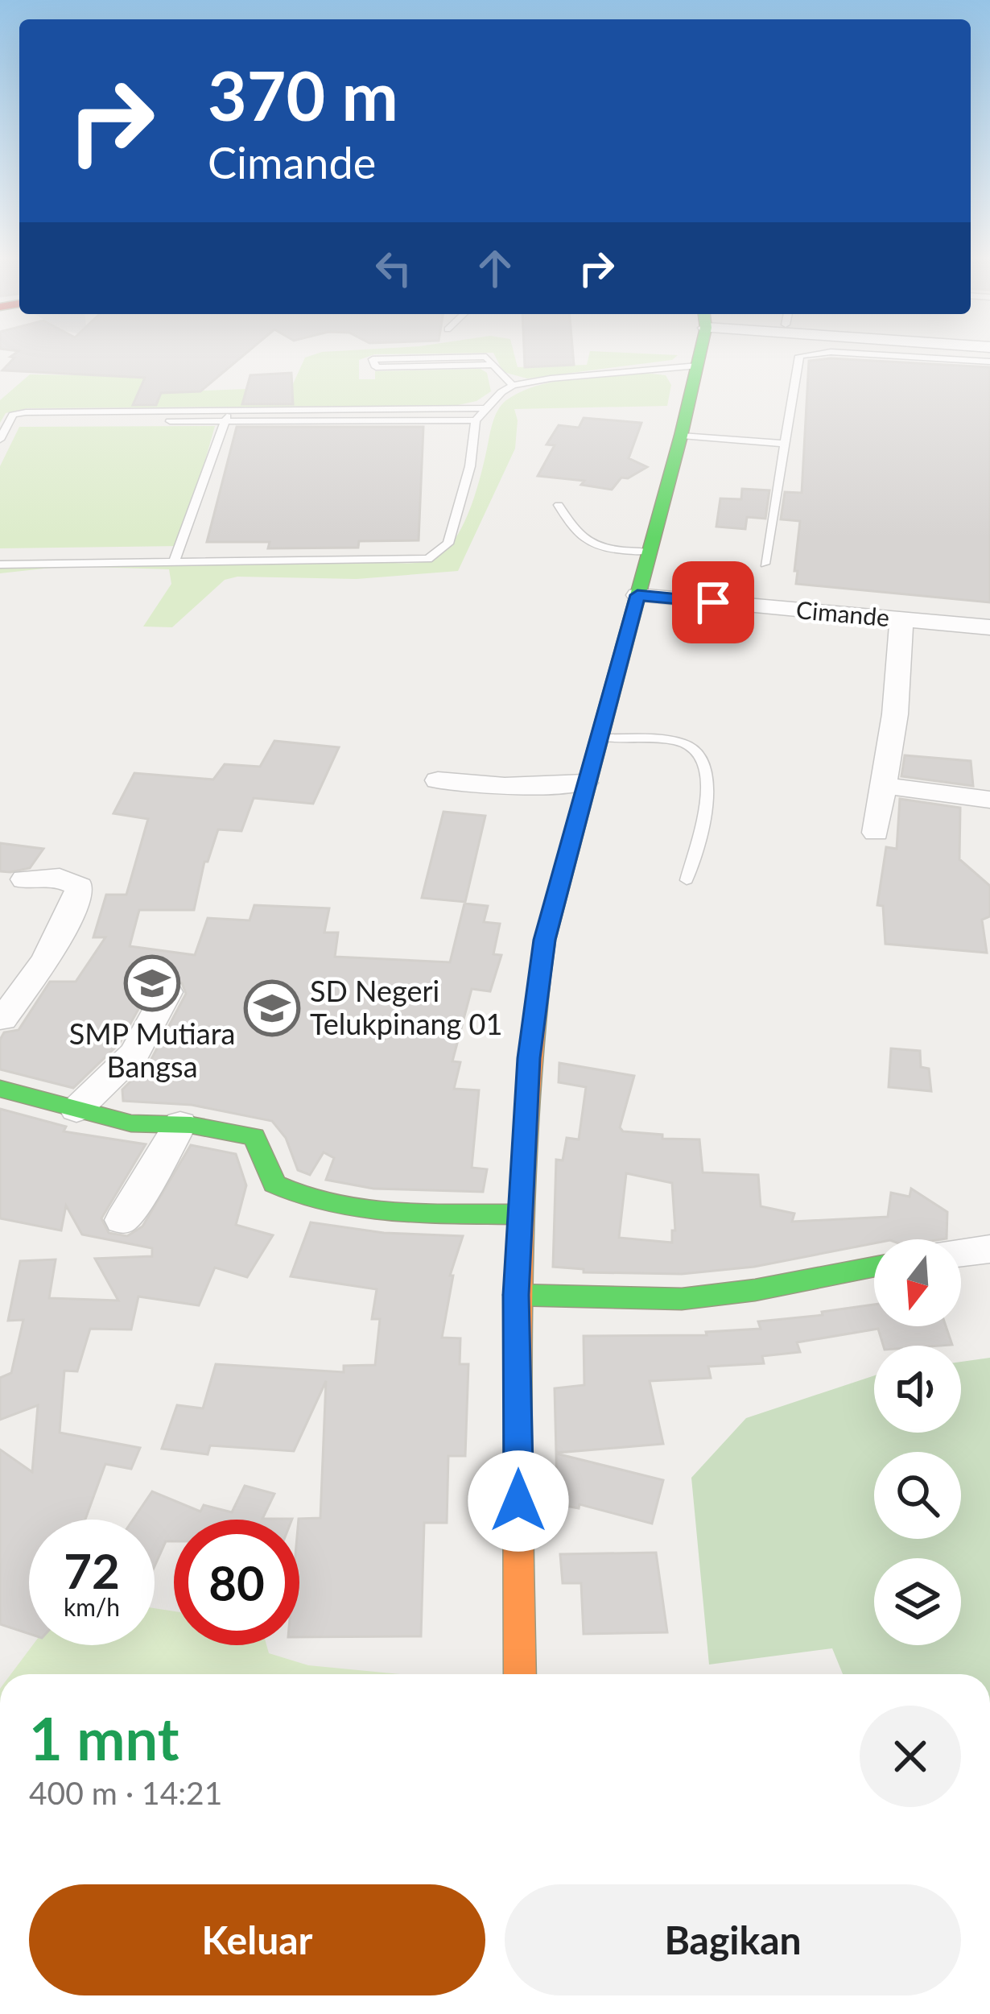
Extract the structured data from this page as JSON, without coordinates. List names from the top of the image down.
{
  "streets": {
    "street": ["Cimande"]
  },
  "places": {
    "school or university": ["SMP Mutiara Bangsa", "SD Negeri Telukpinang 01"]
  },
  "north": "bottom",
  "page": {
    "turn": ["370 m", "Cimande"],
    "speed": "72 km/h",
    "limit": "80",
    "heading": ["1 mnt", "400 m · 14:21"],
    "buttons": ["Keluar", "Bagikan"]
  }
}
